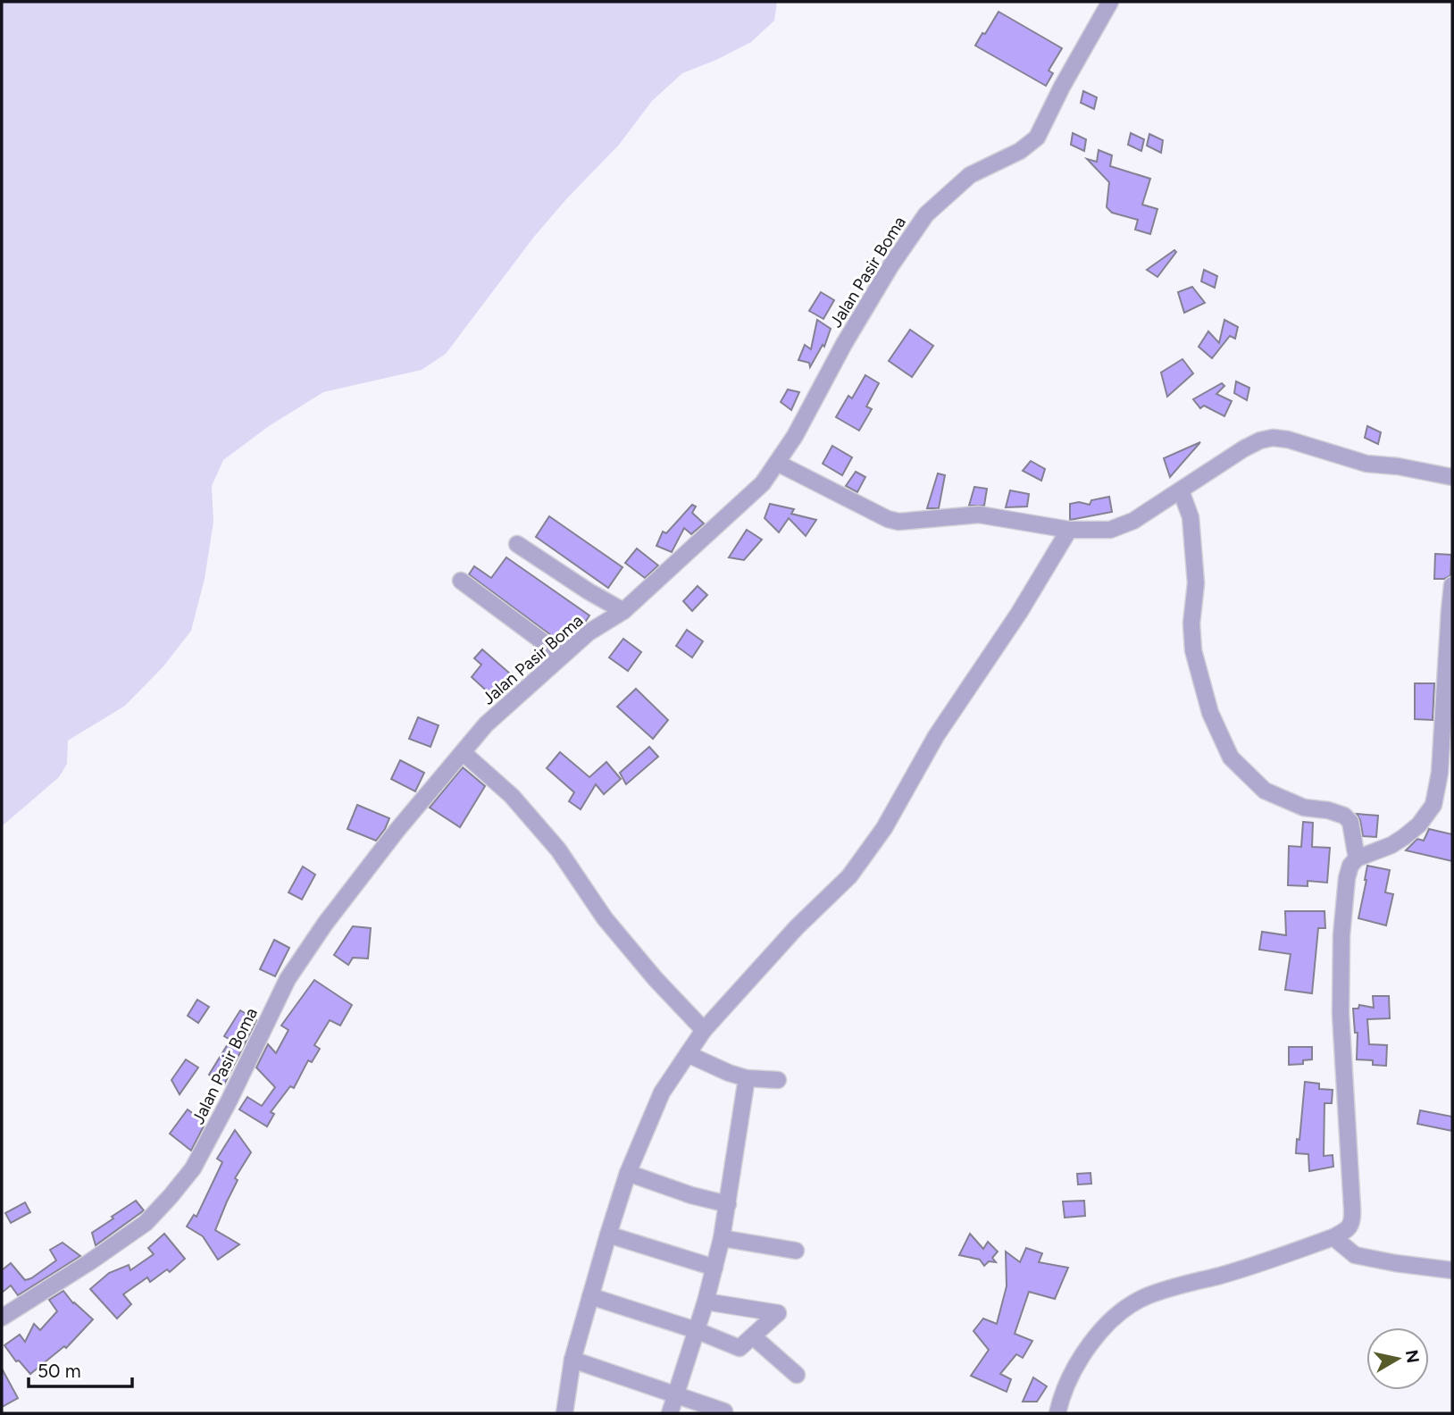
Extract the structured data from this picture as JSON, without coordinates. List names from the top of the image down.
{
  "streets": {
    "street": ["Jalan Pasir Boma"]
  },
  "scale_bar": "50 m",
  "north": "right"
}
